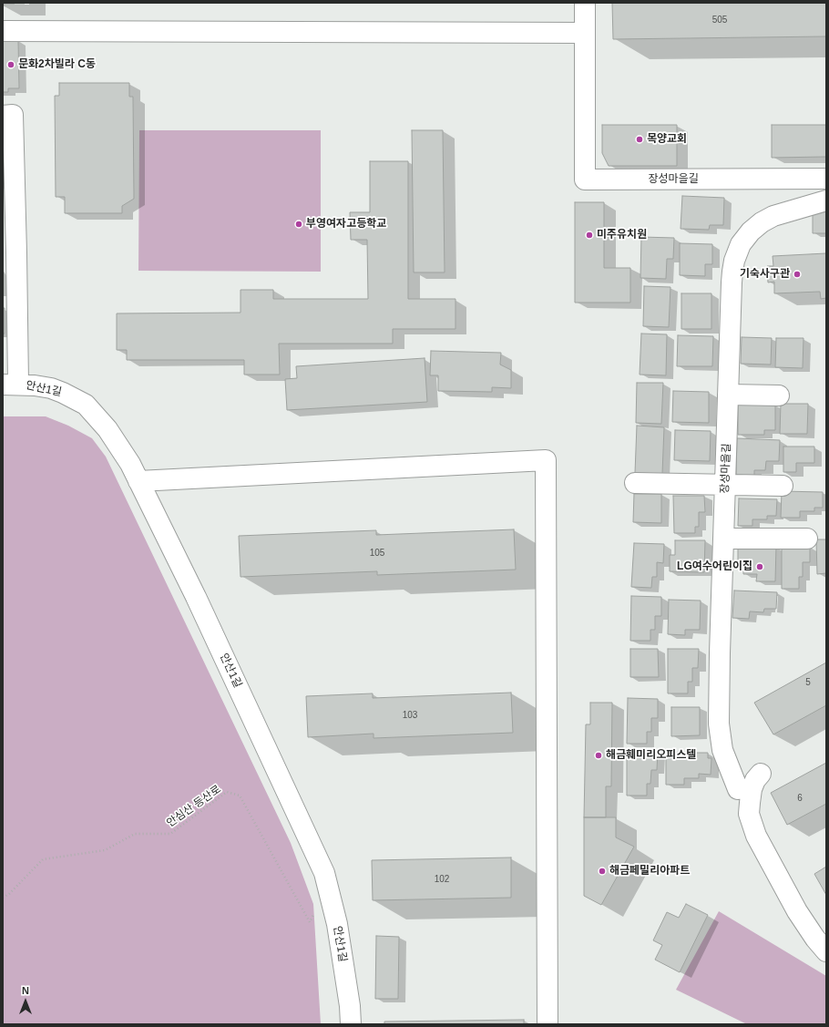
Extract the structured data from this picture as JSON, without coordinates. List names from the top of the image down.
{
  "streets": {
    "street": ["장성마을길", "안산1길"],
    "path": ["안심산 등산로"]
  },
  "places": [
    "문화2차빌라 C동",
    "목양교회",
    "부영여자고등학교",
    "미주유치원",
    "기숙사구관",
    "LG여수어린이집",
    "해금훼미리오피스텔",
    "해금페밀리아파트"
  ],
  "house_numbers": [
    "505",
    "105",
    "5",
    "103",
    "6",
    "102"
  ],
  "north": "top"
}
